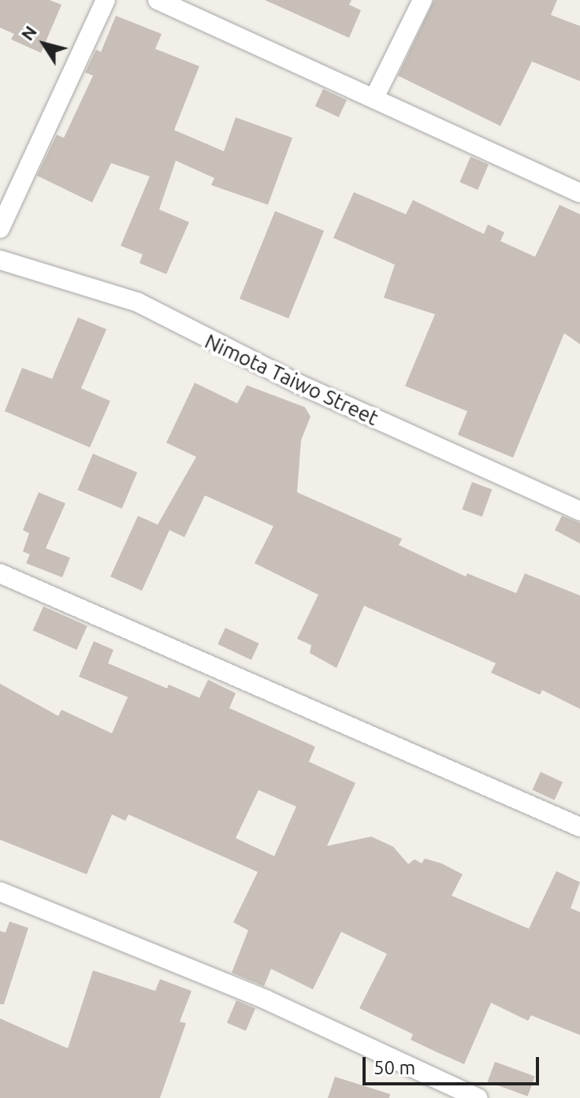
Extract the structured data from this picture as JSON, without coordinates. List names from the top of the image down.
{
  "streets": {
    "street": ["Nimota Taiwo Street"]
  },
  "scale_bar": "50 m",
  "north": "top left"
}
